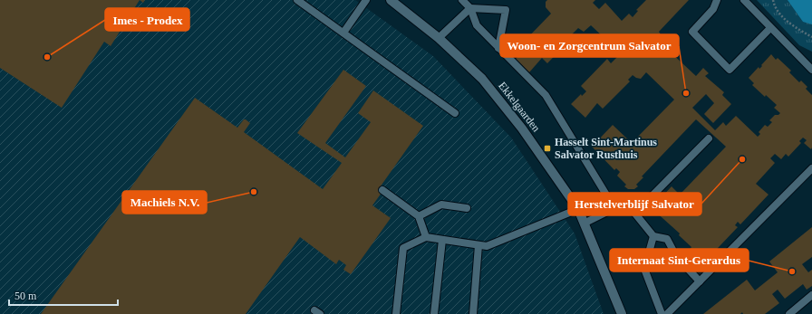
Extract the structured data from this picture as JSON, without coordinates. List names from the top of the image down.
{
  "streets": {
    "street": ["Ekkelgaarden"]
  },
  "places": {
    "other": [
      "Imes - Prodex",
      "Woon- en Zorgcentrum Salvator",
      "Herstelverblijf Salvator",
      "Machiels N.V.",
      "Internaat Sint-Gerardus"
    ],
    "transit": ["Hasselt Sint-Martinus Salvator Rusthuis"]
  },
  "scale_bar": "50 m"
}
